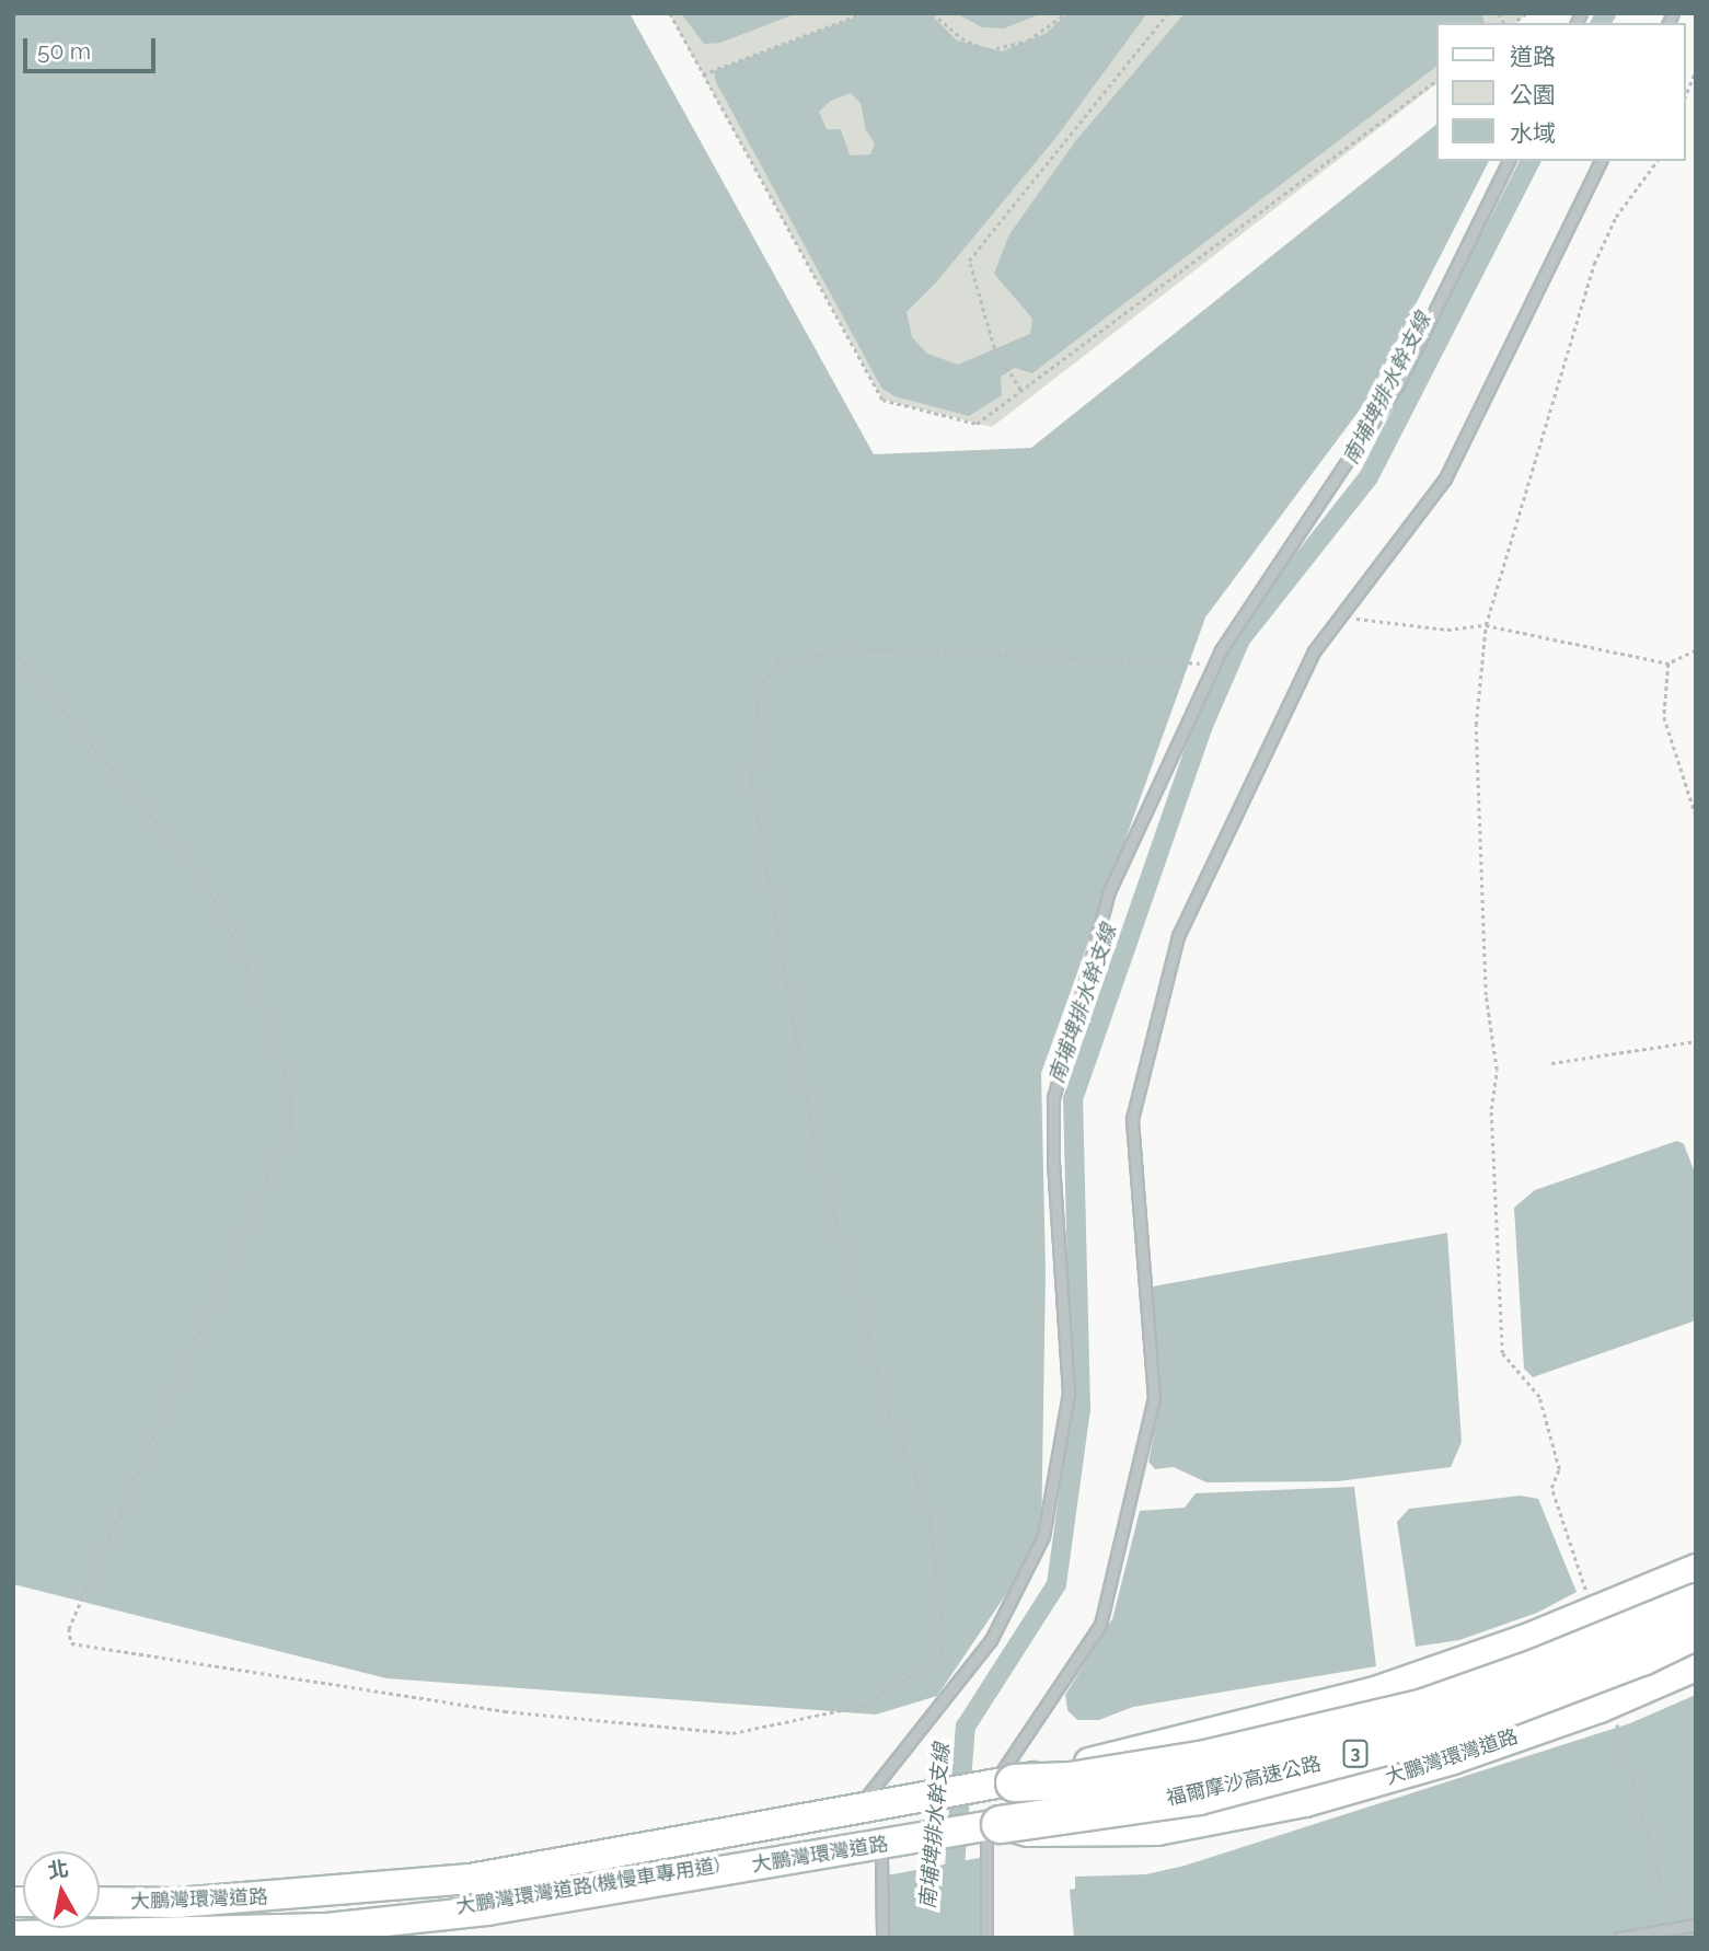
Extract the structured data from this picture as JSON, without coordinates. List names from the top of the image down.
{
  "streets": {
    "highway": ["3", "福爾摩沙高速公路"],
    "street": ["大鵬灣環灣道路"],
    "lane": ["大鵬灣環灣道路(機慢車專用道)"]
  },
  "crossings": [
    ["大鵬灣環灣道路", "福爾摩沙高速公路"],
    ["大鵬灣環灣道路", "大鵬灣環灣道路(機慢車專用道)"]
  ],
  "water": ["南埔埤排水幹支線"],
  "legend": ["道路", "公園", "水域"],
  "scale_bar": "50 m",
  "north": "top"
}
